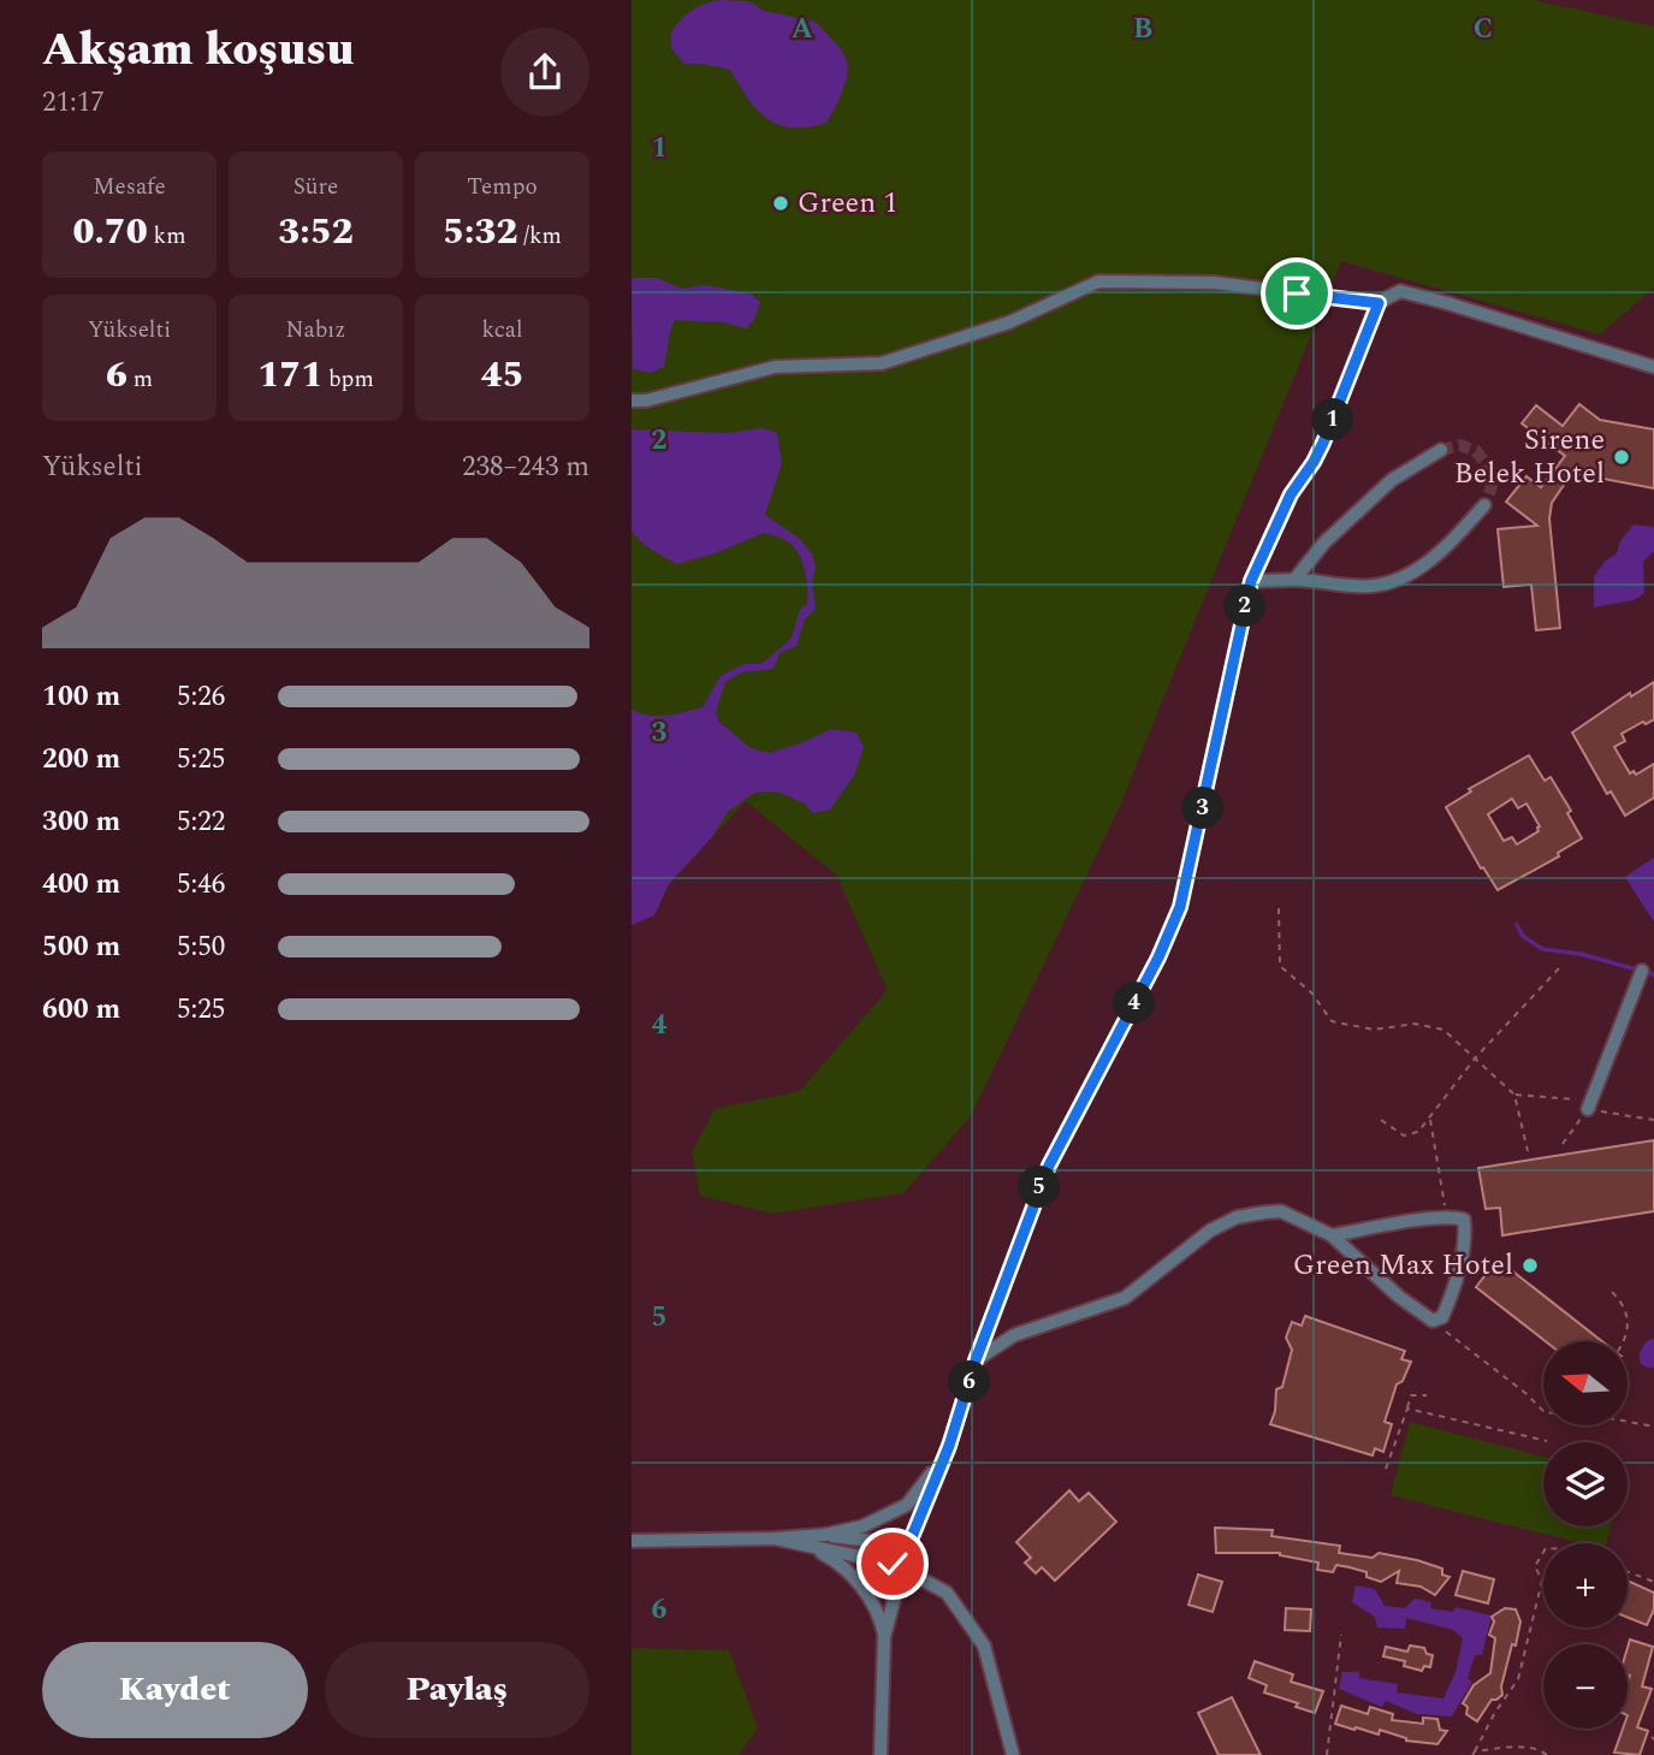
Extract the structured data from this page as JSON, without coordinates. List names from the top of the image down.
{
  "places": ["Green 1", "Sirene Belek Hotel", "Green Max Hotel"],
  "north": "left",
  "page": {
    "heading": ["Akşam koşusu", "21:17"],
    "stats": [
      ["Mesafe", "0.70 km"],
      ["Süre", "3:52"],
      ["Tempo", "5:32 /km"],
      ["Yükselti", "6 m"],
      ["Nabız", "171 bpm"],
      ["kcal", "45"]
    ],
    "pins": [
      "1",
      "2",
      "3",
      "4",
      "5",
      "6"
    ],
    "chart": ["Yükselti", "238–243 m"],
    "list": [
      {
        "name": "100 m",
        "note": "5:26"
      },
      {
        "name": "200 m",
        "note": "5:25"
      },
      {
        "name": "300 m",
        "note": "5:22"
      },
      {
        "name": "400 m",
        "note": "5:46"
      },
      {
        "name": "500 m",
        "note": "5:50"
      },
      {
        "name": "600 m",
        "note": "5:25"
      }
    ],
    "map_buttons": ["+", "−"],
    "buttons": ["Kaydet", "Paylaş"]
  },
  "grid": {
    "columns": ["A", "B", "C"],
    "rows": [
      "1",
      "2",
      "3",
      "4",
      "5",
      "6"
    ]
  }
}
